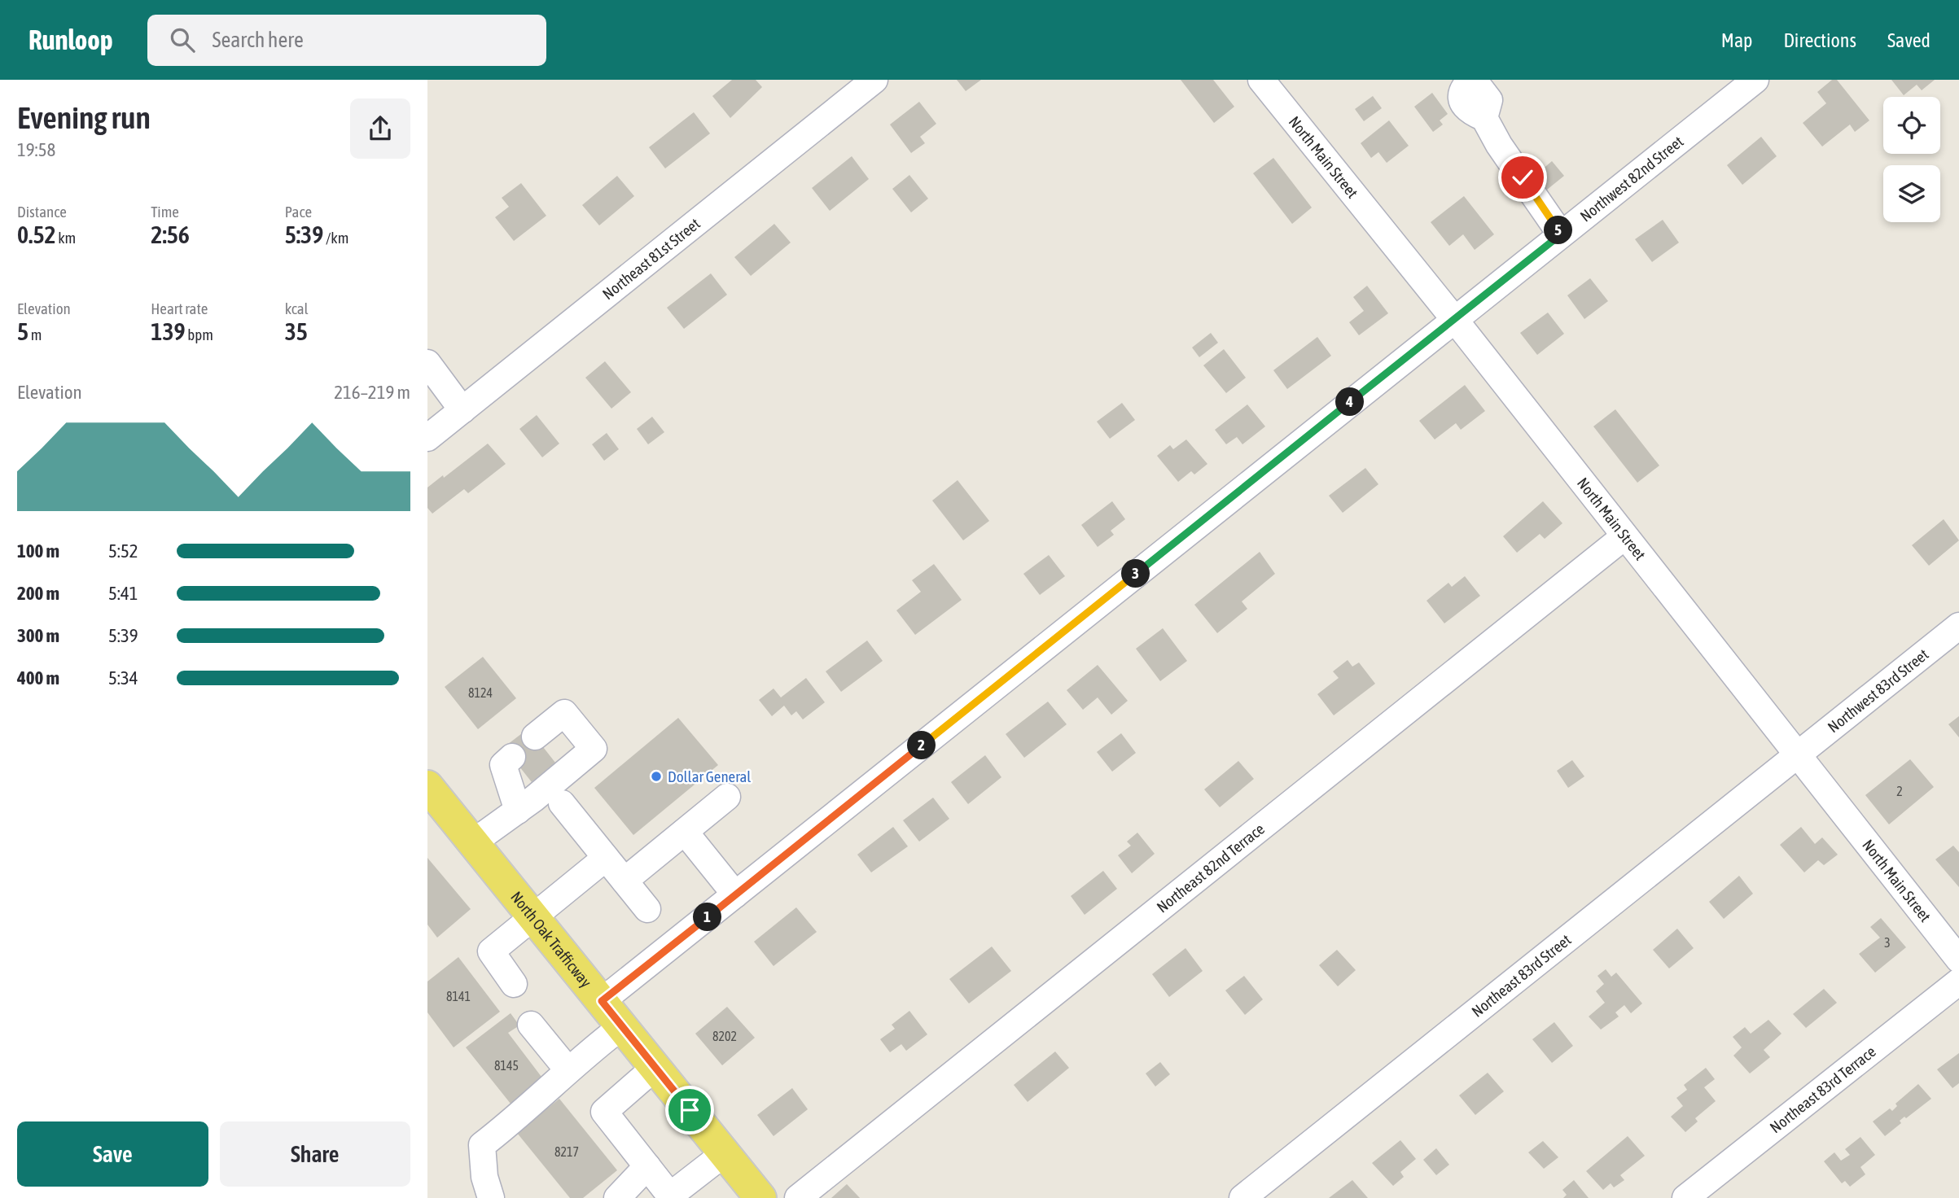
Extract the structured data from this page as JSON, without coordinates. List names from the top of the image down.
{
  "streets": {
    "main road": ["North Oak Trafficway"],
    "street": [
      "North Main Street",
      "Northwest 82nd Street",
      "Northeast 81st Street",
      "Northwest 83rd Street",
      "Northeast 82nd Terrace",
      "Northeast 83rd Street",
      "Northeast 83rd Terrace"
    ]
  },
  "crossings": [
    ["North Main Street", "Northwest 82nd Street"],
    ["North Main Street", "Northwest 83rd Street"],
    ["North Main Street", "Northeast 82nd Terrace"],
    ["North Main Street", "Northeast 83rd Street"],
    ["Northwest 82nd Street", "North Oak Trafficway"],
    ["Northwest 83rd Street", "Northeast 83rd Street"]
  ],
  "places": ["Dollar General"],
  "house_numbers": [
    "8124",
    "2",
    "3",
    "8141",
    "8202",
    "8145",
    "8217"
  ],
  "page": {
    "header": "Runloop",
    "search": "Search here",
    "nav": ["Map", "Directions", "Saved"],
    "heading": ["Evening run", "19:58"],
    "stats": [
      ["Distance", "0.52 km"],
      ["Time", "2:56"],
      ["Pace", "5:39 /km"],
      ["Elevation", "5 m"],
      ["Heart rate", "139 bpm"],
      ["kcal", "35"]
    ],
    "pins": [
      "5",
      "4",
      "3",
      "2",
      "1"
    ],
    "chart": ["Elevation", "216–219 m"],
    "list": [
      {
        "name": "100 m",
        "note": "5:52"
      },
      {
        "name": "200 m",
        "note": "5:41"
      },
      {
        "name": "300 m",
        "note": "5:39"
      },
      {
        "name": "400 m",
        "note": "5:34"
      }
    ],
    "buttons": ["Save", "Share"]
  }
}
